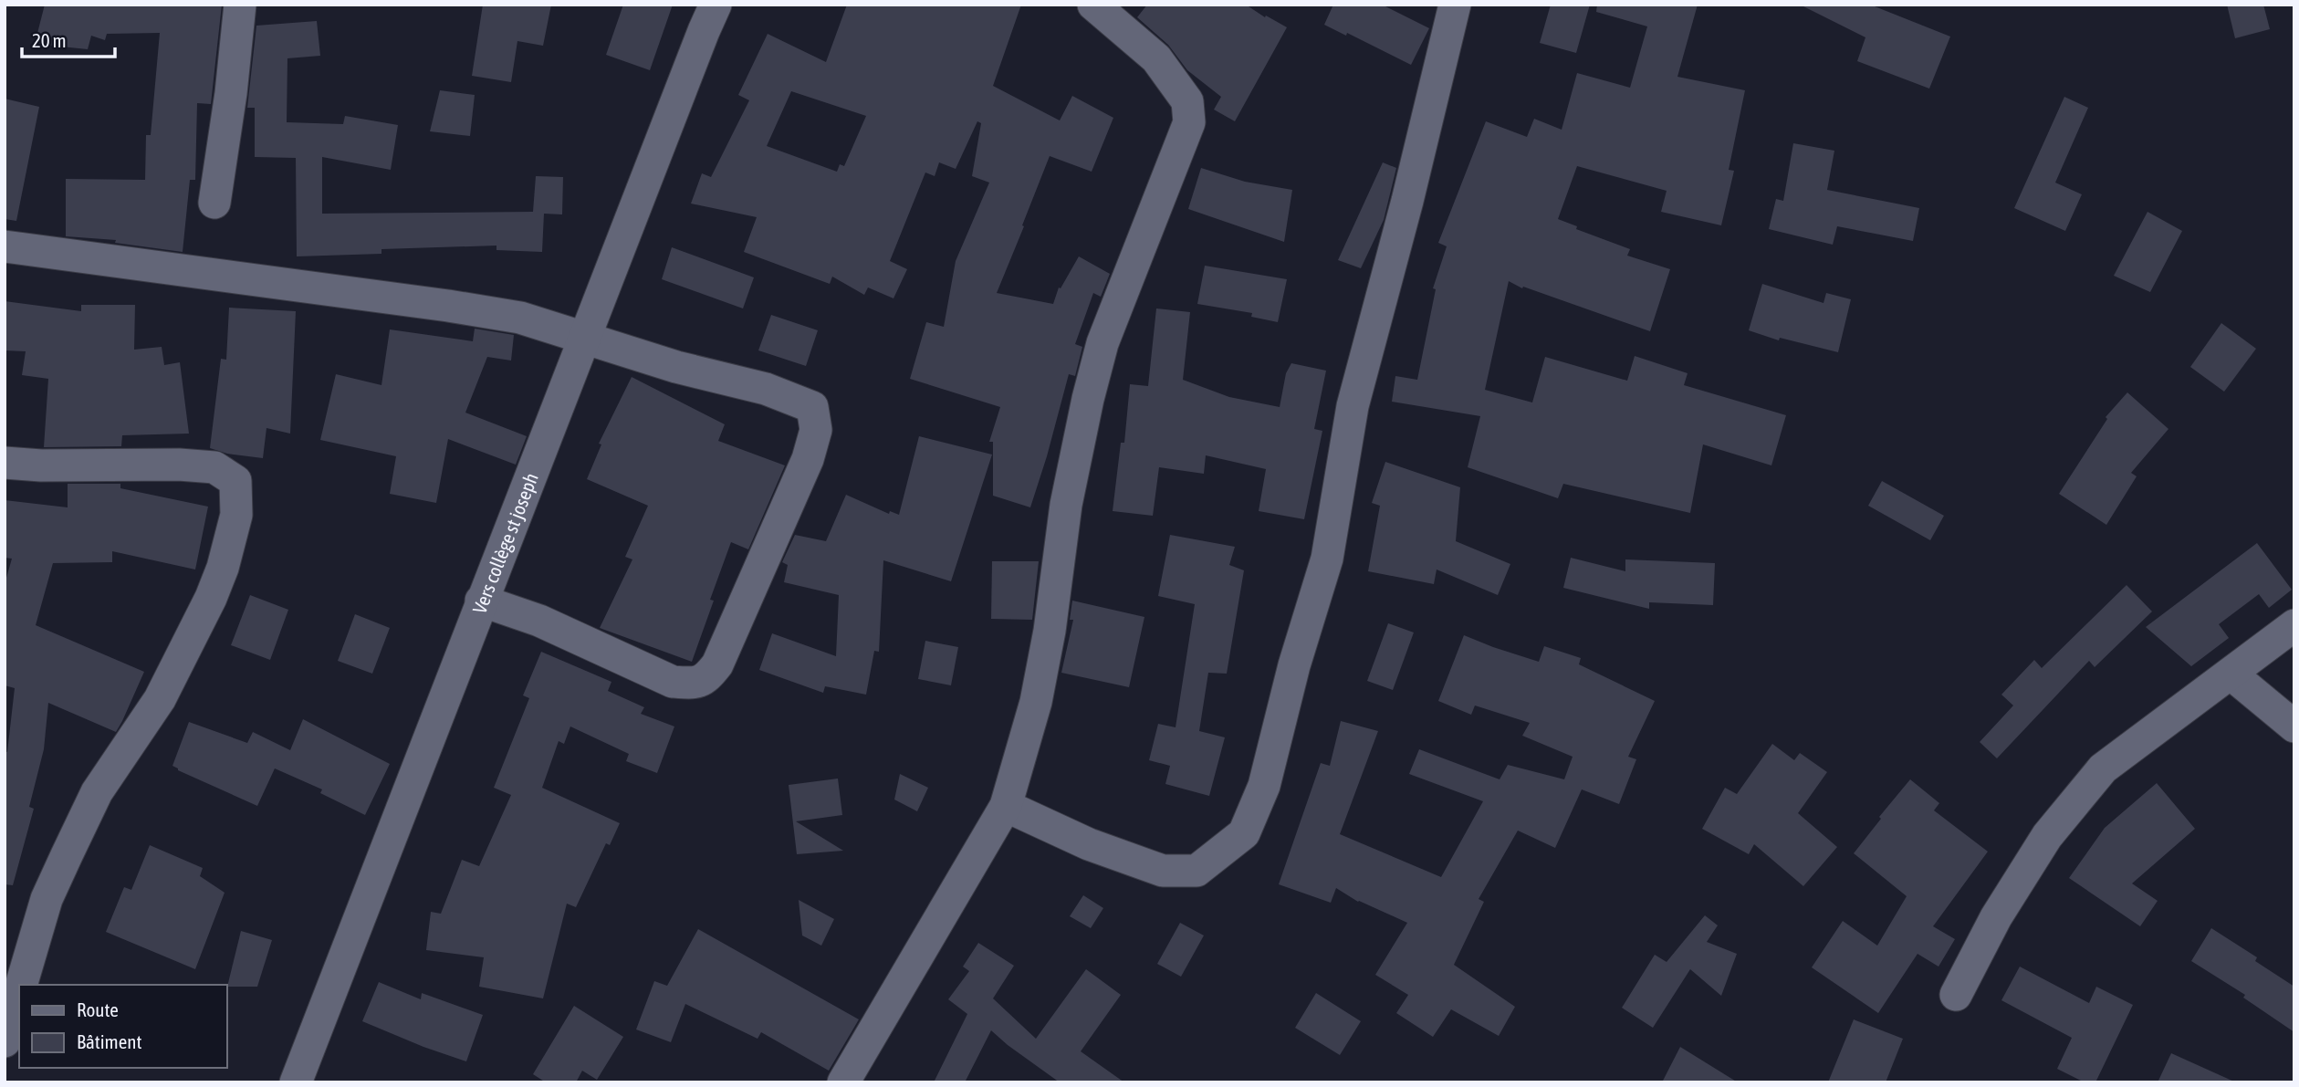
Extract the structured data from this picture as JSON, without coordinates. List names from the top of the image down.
{
  "streets": {
    "street": ["Vers collège st joseph"]
  },
  "legend": ["Route", "Bâtiment"],
  "scale_bar": "20 m"
}
